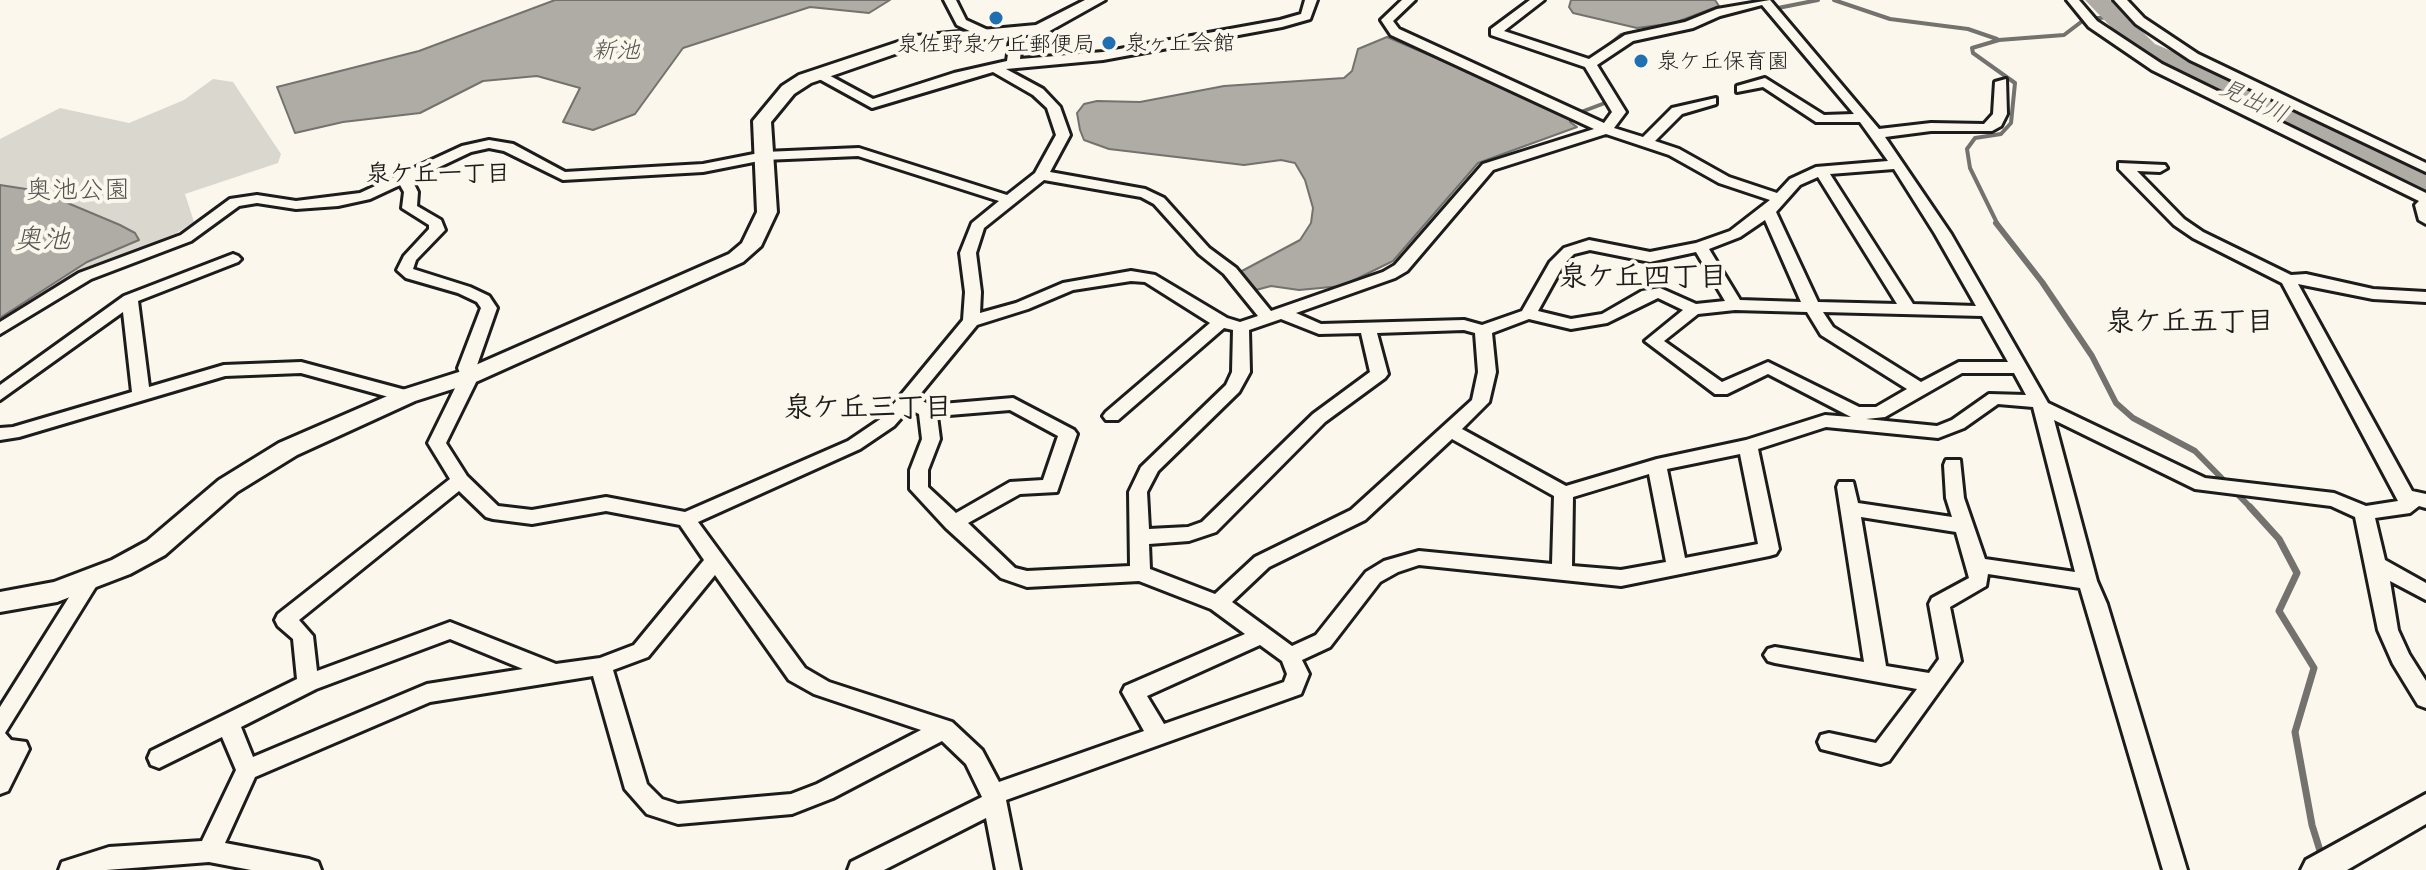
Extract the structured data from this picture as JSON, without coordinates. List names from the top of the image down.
{
  "districts": [
    "泉ケ丘一丁目",
    "泉ケ丘四丁目",
    "泉ケ丘五丁目",
    "泉ケ丘三丁目"
  ],
  "water": ["新池", "見出川", "奥池"],
  "parks": ["奥池公園"],
  "places": ["泉佐野泉ケ丘郵便局", "泉ヶ丘会館", "泉ケ丘保育園"]
}
